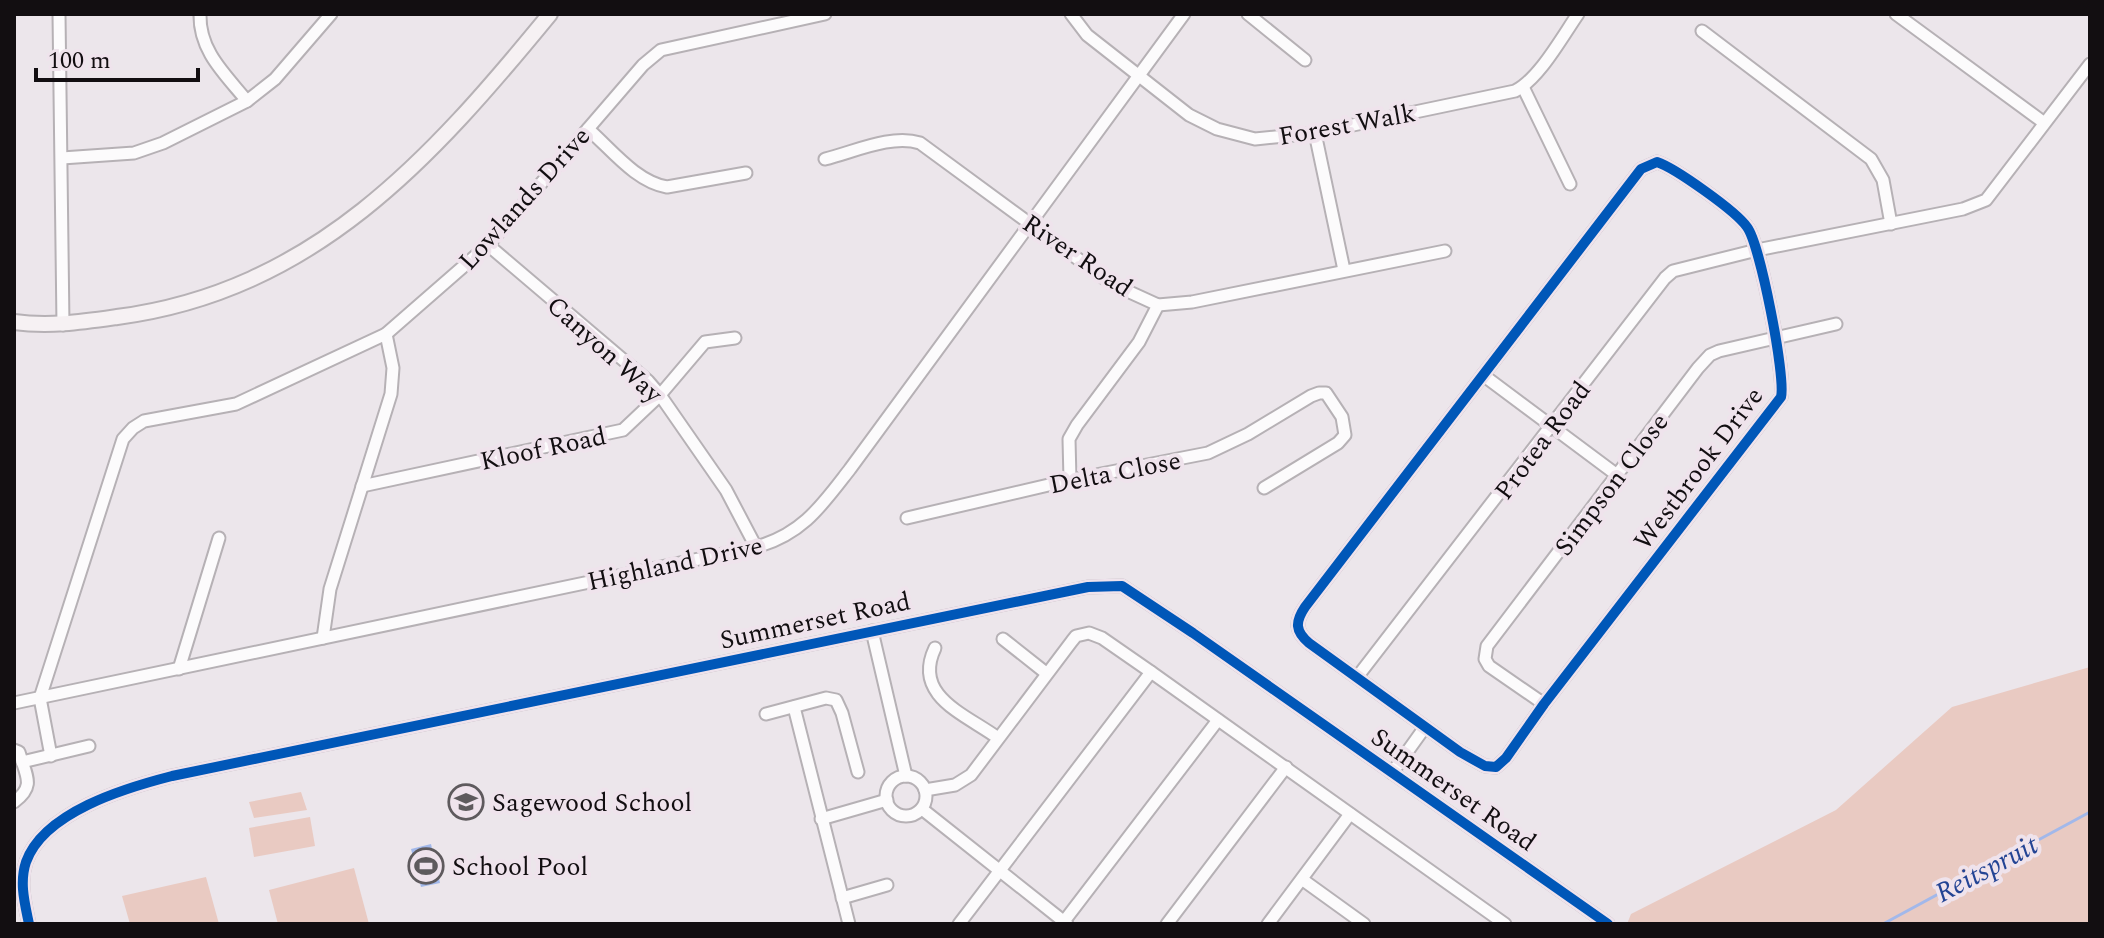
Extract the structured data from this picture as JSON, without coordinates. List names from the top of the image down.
{
  "streets": {
    "street": [
      "Forest Walk",
      "Lowlands Drive",
      "River Road",
      "Canyon Way",
      "Protea Road",
      "Kloof Road",
      "Westbrook Drive",
      "Delta Close",
      "Simpson Close",
      "Highland Drive",
      "Summerset Road"
    ]
  },
  "crossings": [
    ["Forest Walk", "Highland Drive"],
    ["Lowlands Drive", "Canyon Way"],
    ["Lowlands Drive", "Highland Drive"],
    ["River Road", "Highland Drive"],
    ["Canyon Way", "Kloof Road"],
    ["Canyon Way", "Highland Drive"],
    ["Protea Road", "Westbrook Drive"],
    ["Westbrook Drive", "Simpson Close"]
  ],
  "water": ["Reitspruit"],
  "places": {
    "school or university": ["Sagewood School"],
    "sports": ["School Pool"]
  },
  "scale_bar": "100 m"
}
